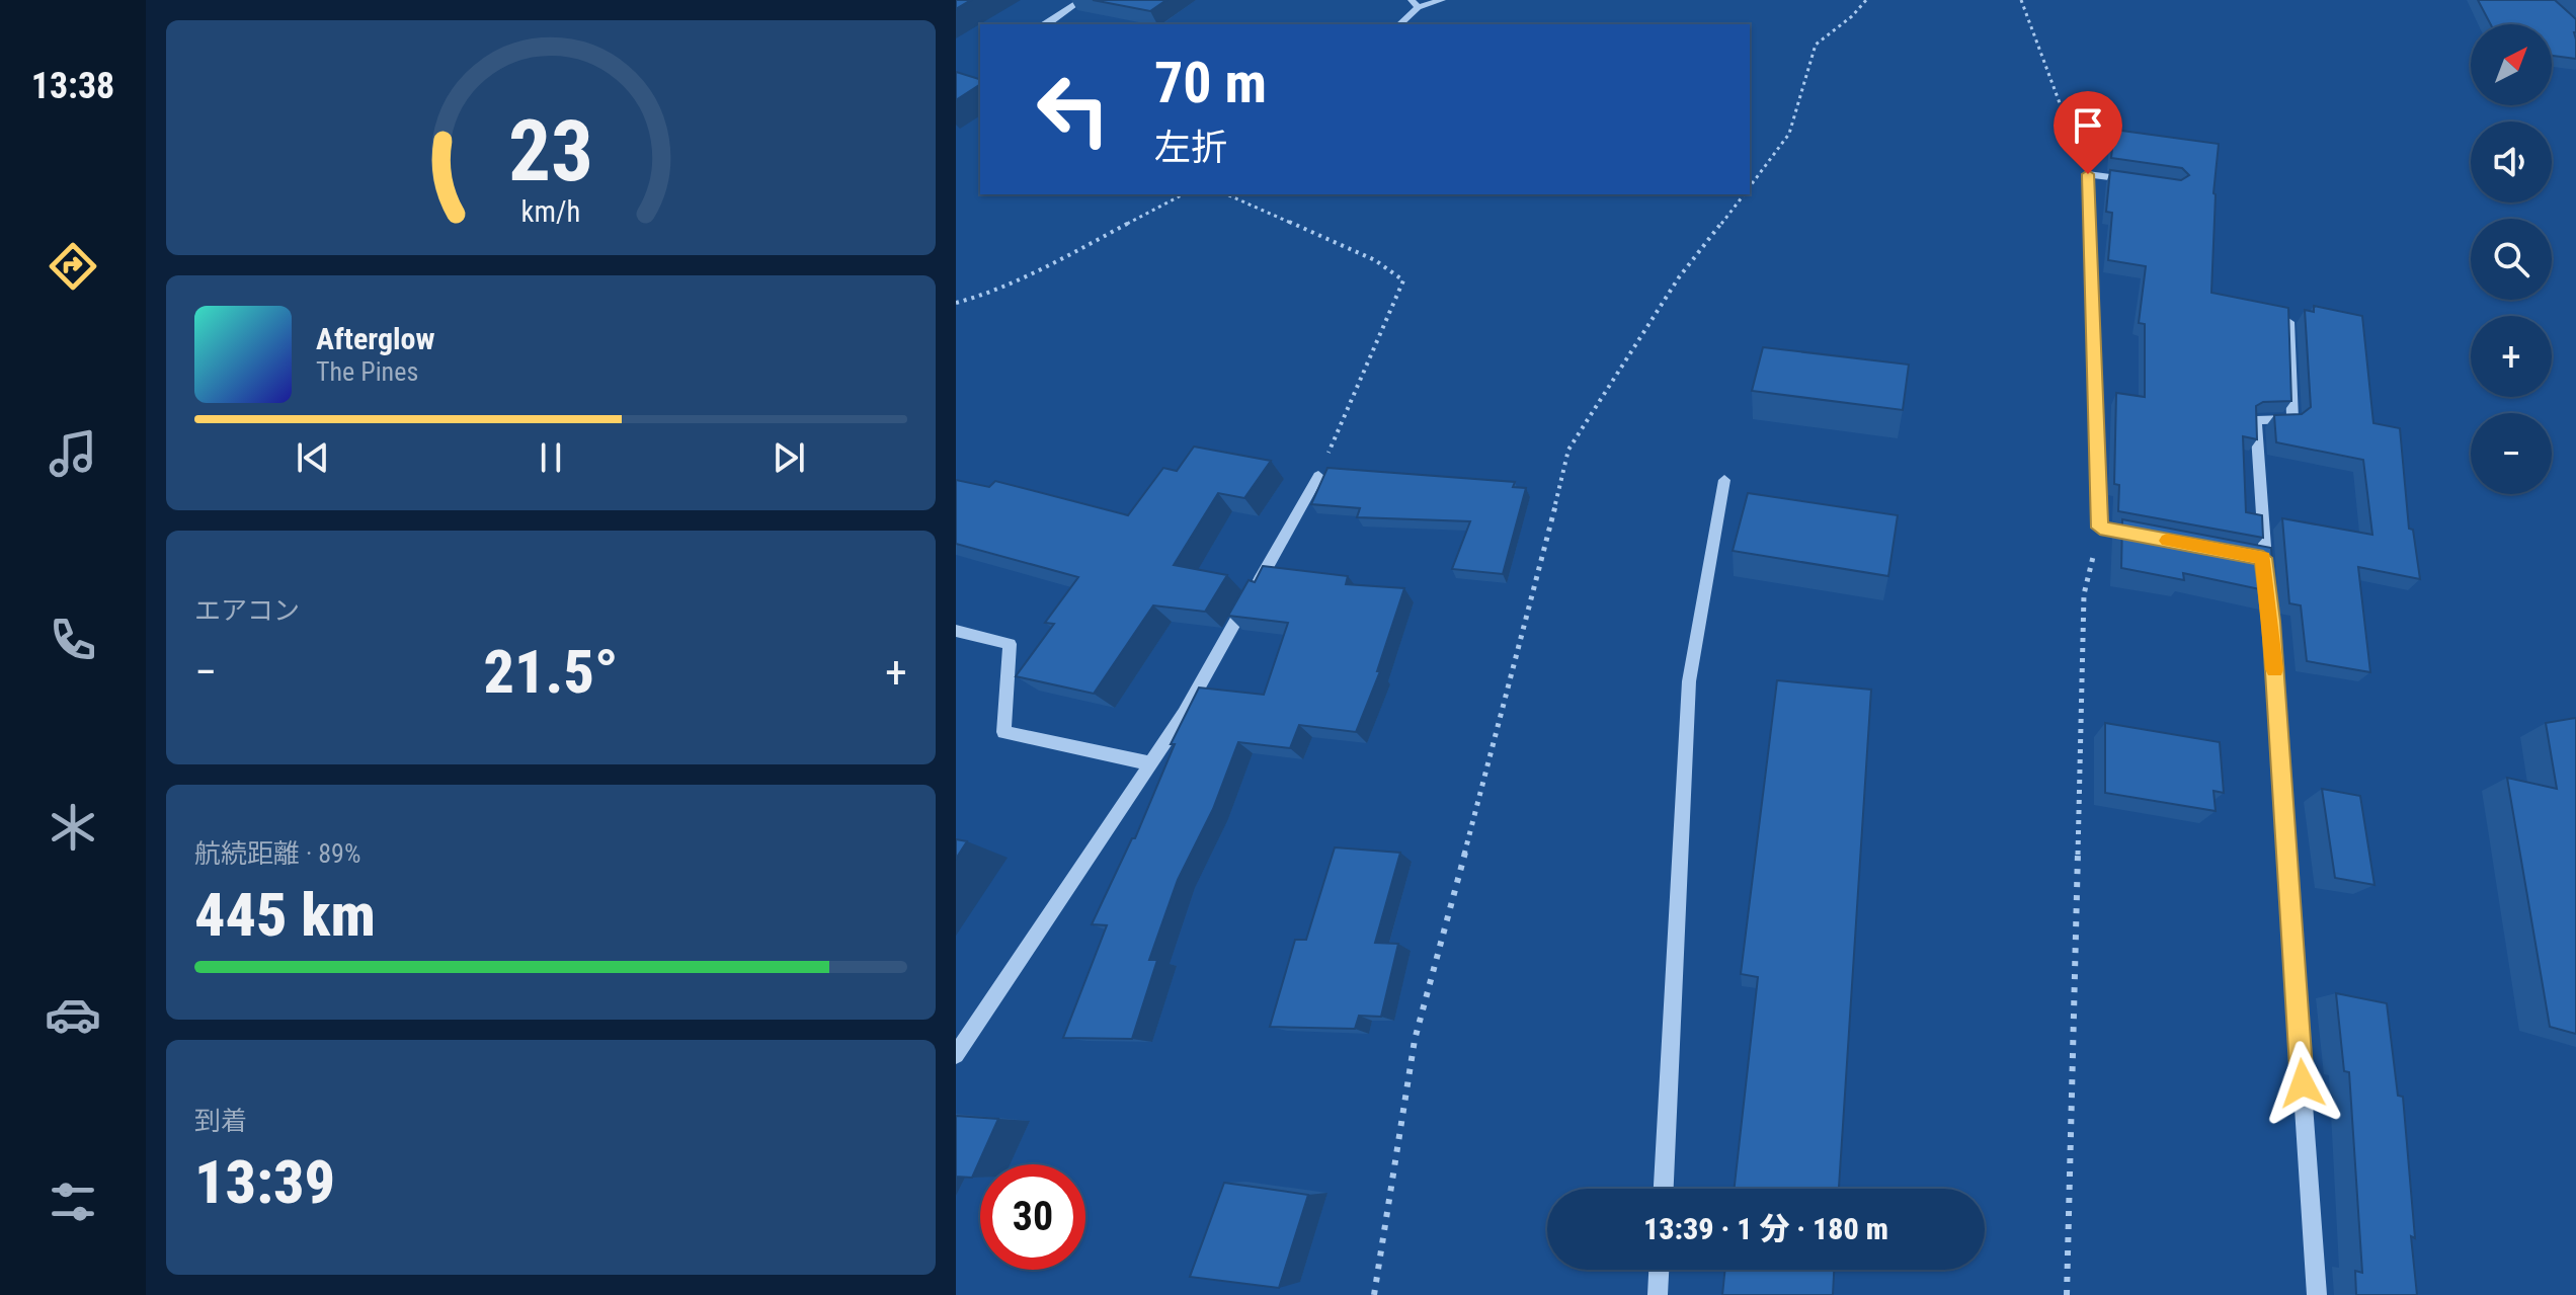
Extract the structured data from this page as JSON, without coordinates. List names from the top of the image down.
{
  "north": "top right",
  "page": {
    "tabs": "13:38",
    "map_buttons": ["+", "−"],
    "turn": ["70 m", "左折"],
    "song": ["Afterglow", "The Pines"],
    "tile": [
      "エアコン",
      ["航続距離 · 89%", "445 km"],
      ["到着", "13:39"]
    ],
    "heat": ["−", "21.5°", "+"],
    "limit": "30",
    "trip": "13:39 · 1 分 · 180 m",
    "gauge": ["23", "km/h"]
  }
}
